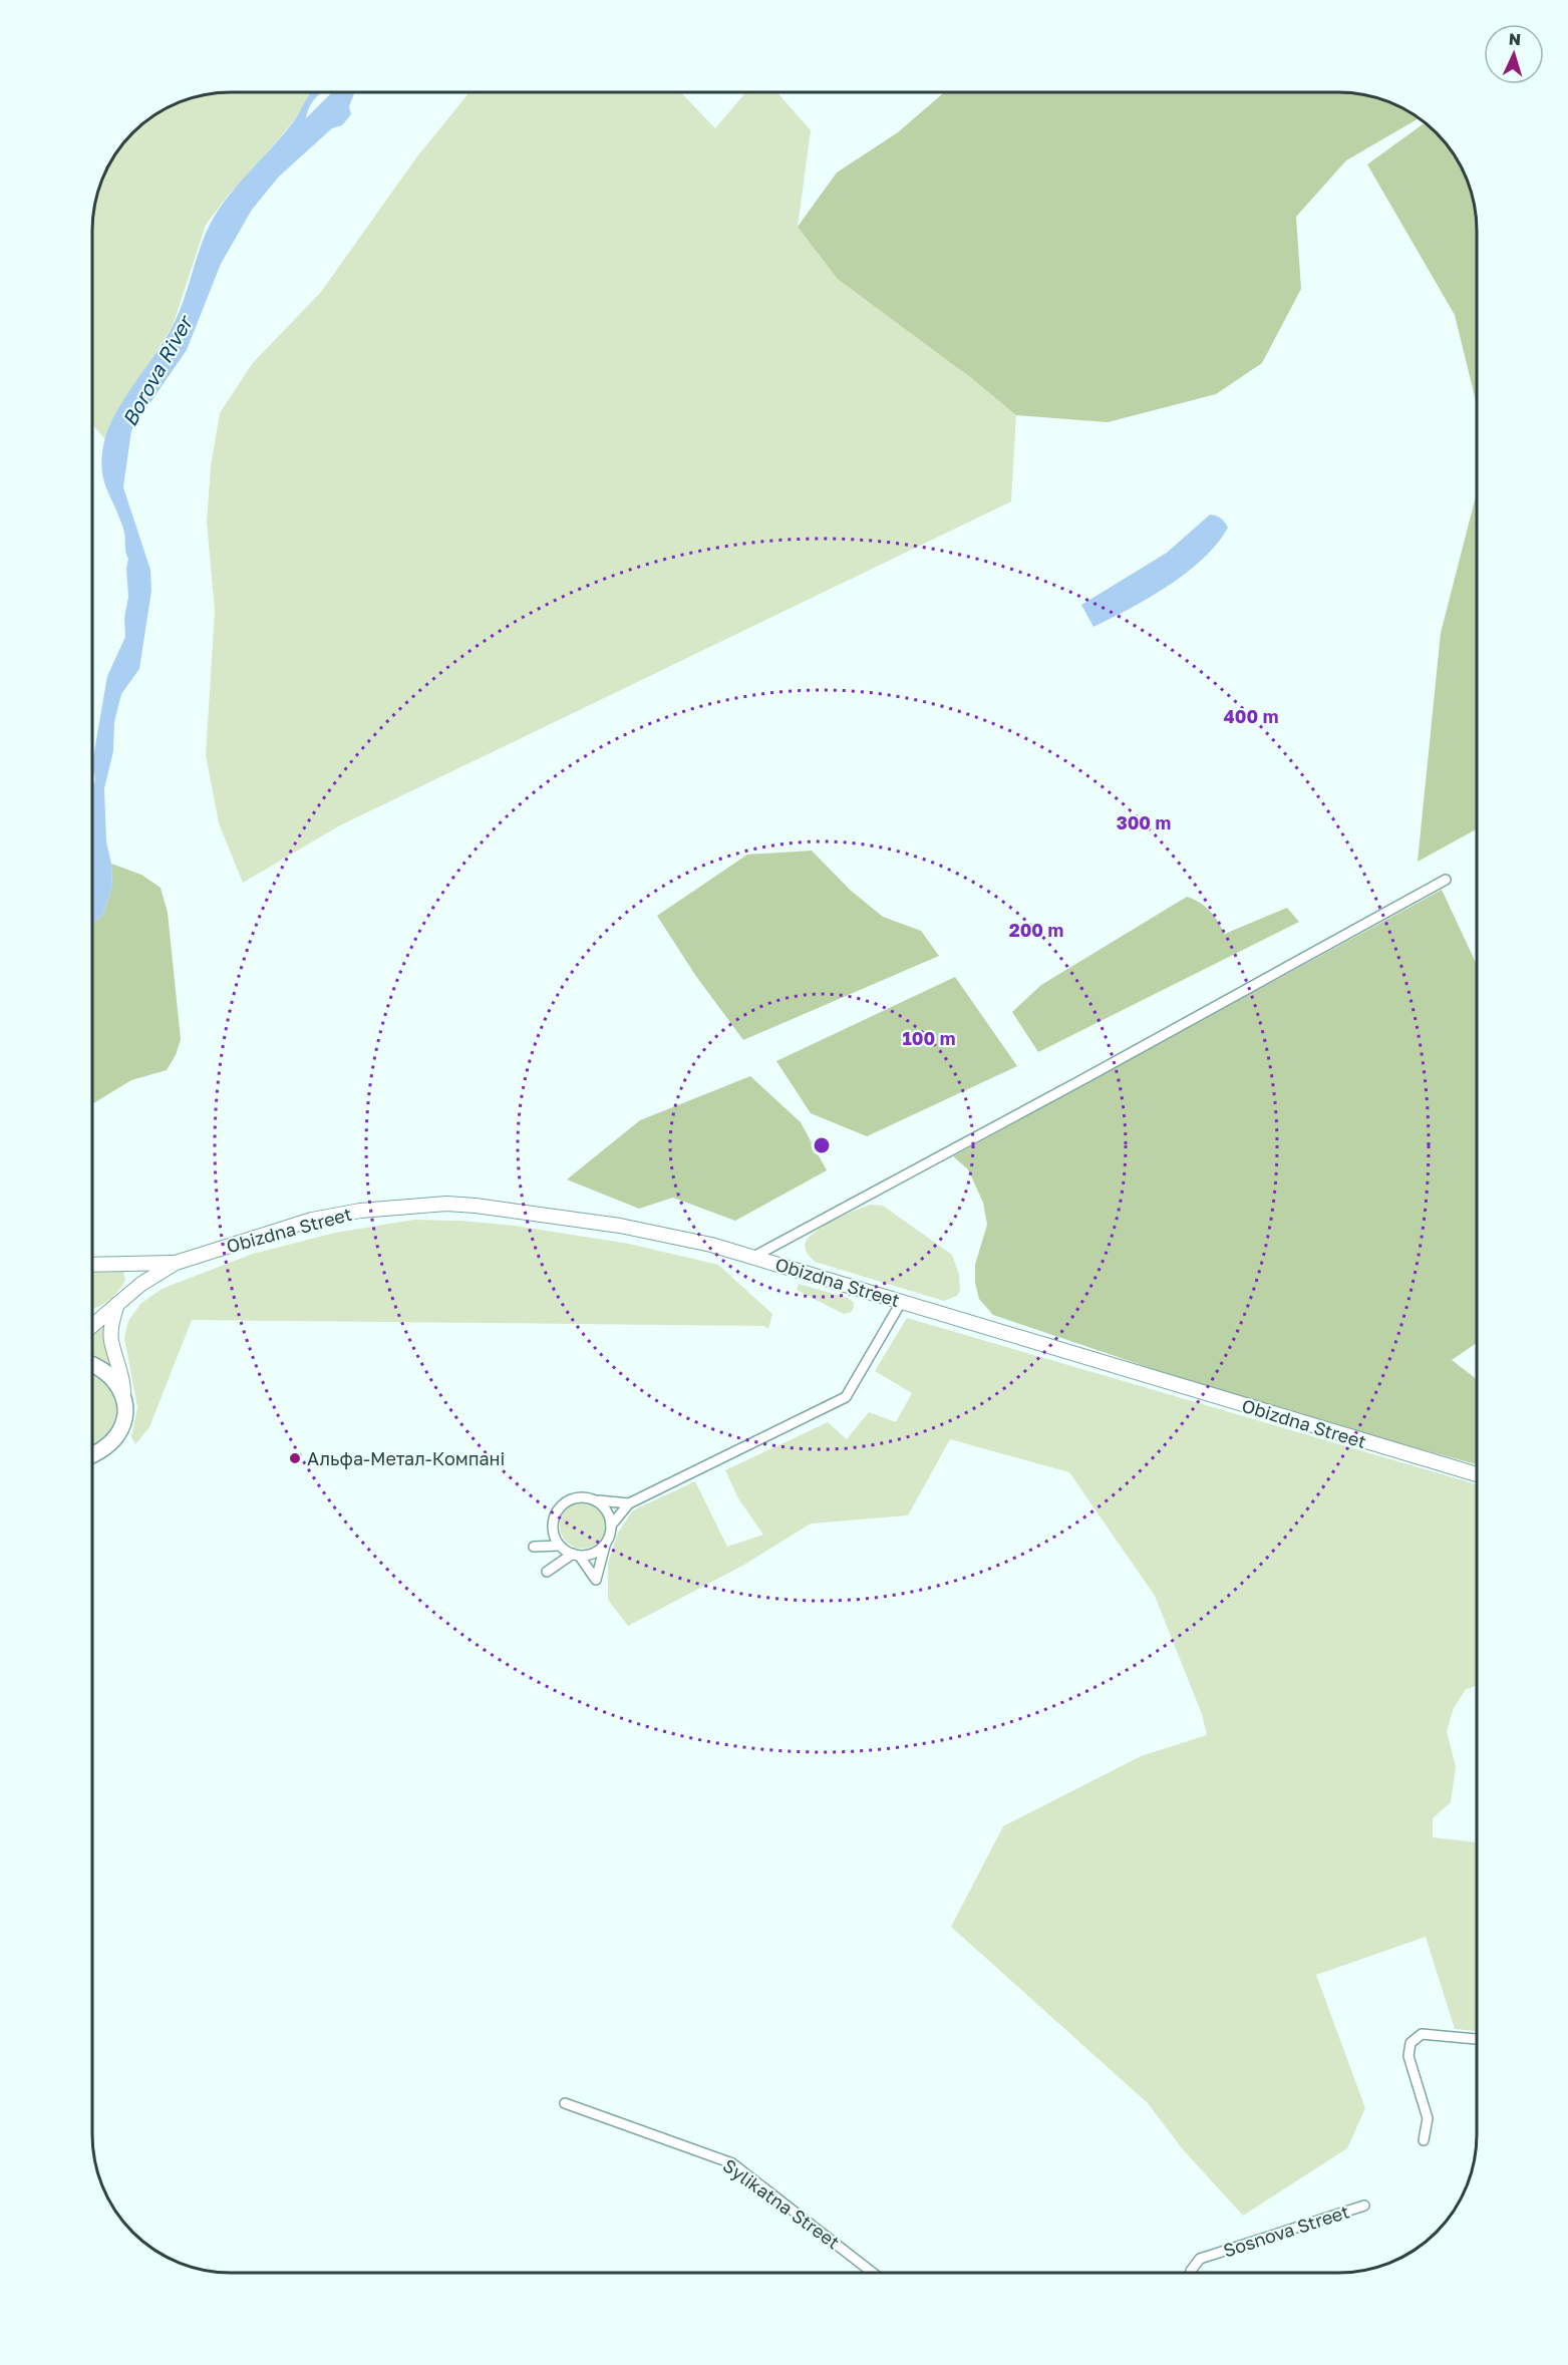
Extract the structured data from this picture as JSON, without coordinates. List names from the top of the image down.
{
  "streets": {
    "main road": ["Obizdna Street"],
    "street": ["Sylikatna Street", "Sosnova Street"]
  },
  "water": ["Borova River"],
  "places": ["Альфа-Метал-Компані"],
  "north": "top",
  "rings": [
    "400 m",
    "300 m",
    "200 m",
    "100 m"
  ]
}
